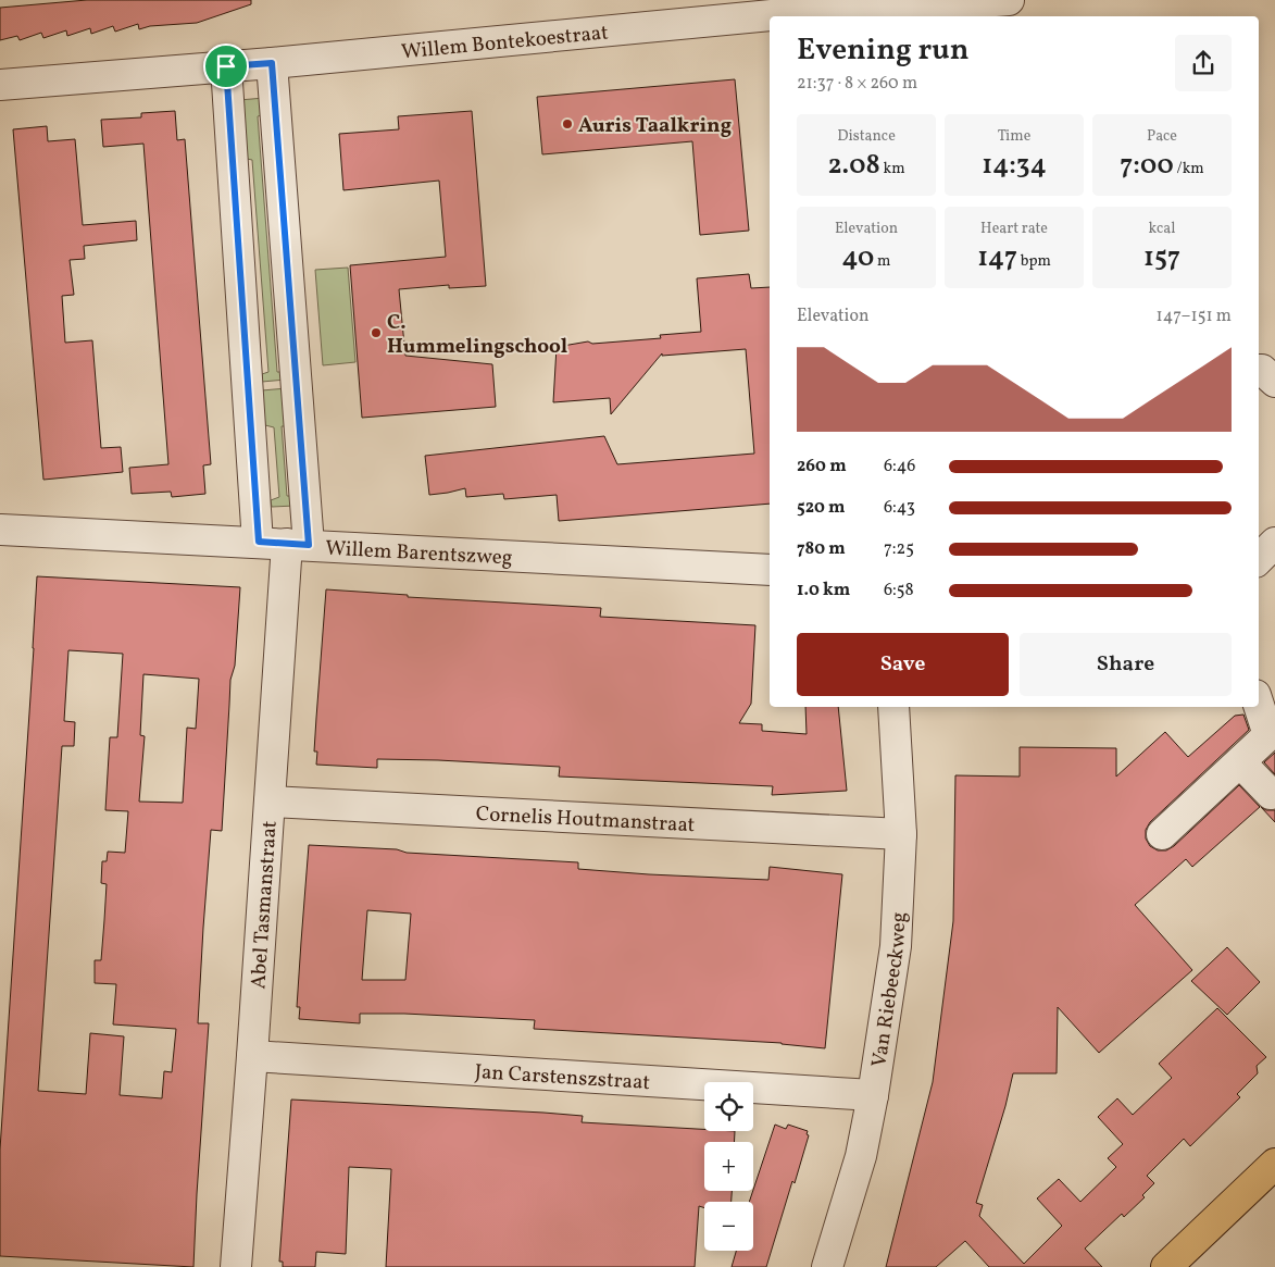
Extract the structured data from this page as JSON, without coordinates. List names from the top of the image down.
{
  "streets": {
    "street": [
      "Willem Bontekoestraat",
      "Willem Barentszweg",
      "Cornelis Houtmanstraat",
      "Abel Tasmanstraat",
      "Van Riebeeckweg",
      "Jan Carstenszstraat"
    ]
  },
  "crossings": [
    ["Willem Barentszweg", "Abel Tasmanstraat"],
    ["Cornelis Houtmanstraat", "Abel Tasmanstraat"],
    ["Cornelis Houtmanstraat", "Van Riebeeckweg"],
    ["Abel Tasmanstraat", "Jan Carstenszstraat"],
    ["Van Riebeeckweg", "Jan Carstenszstraat"]
  ],
  "places": ["Auris Taalkring", "C. Hummelingschool"],
  "page": {
    "heading": ["Evening run", "21:37 · 8 × 260 m"],
    "stats": [
      ["Distance", "2.08 km"],
      ["Time", "14:34"],
      ["Pace", "7:00 /km"],
      ["Elevation", "40 m"],
      ["Heart rate", "147 bpm"],
      ["kcal", "157"]
    ],
    "chart": ["Elevation", "147–151 m"],
    "list": [
      {
        "name": "260 m",
        "note": "6:46"
      },
      {
        "name": "520 m",
        "note": "6:43"
      },
      {
        "name": "780 m",
        "note": "7:25"
      },
      {
        "name": "1.0 km",
        "note": "6:58"
      }
    ],
    "buttons": ["Save", "Share"],
    "map_buttons": ["+", "−"]
  }
}
